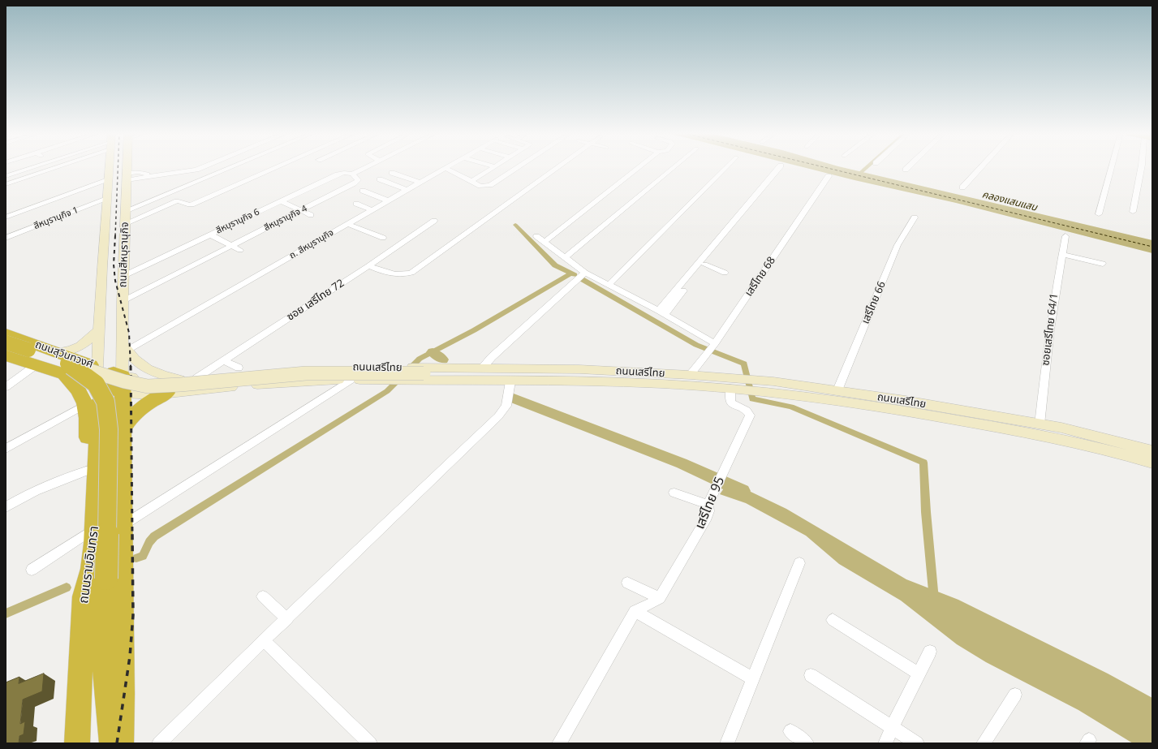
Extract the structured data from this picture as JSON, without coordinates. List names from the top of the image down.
{
  "streets": {
    "highway": ["ถนนสุวินทวงศ์", "ถนนรามอินทรา"],
    "main road": ["ถนนสีหบุรานุกิจ", "ถนนเสรีไทย"],
    "street": [
      "สีหบุรานุกิจ 1",
      "สีหบุรานุกิจ 4",
      "สีหบุรานุกิจ 6",
      "ถ. สีหบุรานุกิจ",
      "เสรีไทย 68",
      "ซอย เสรีไทย 72",
      "เสรีไทย 66",
      "ซอยเสรีไทย 64/1",
      "เสรีไทย 95"
    ]
  },
  "crossings": [
    ["สีหบุรานุกิจ 1", "ถนนสีหบุรานุกิจ"],
    ["สีหบุรานุกิจ 4", "สีหบุรานุกิจ 6"],
    ["สีหบุรานุกิจ 4", "ถนนสีหบุรานุกิจ"],
    ["สีหบุรานุกิจ 6", "ถนนสีหบุรานุกิจ"],
    ["ถ. สีหบุรานุกิจ", "ถนนสีหบุรานุกิจ"],
    ["ถนนสีหบุรานุกิจ", "ถนนสุวินทวงศ์"],
    ["ถนนสีหบุรานุกิจ", "ถนนเสรีไทย"],
    ["ถนนสีหบุรานุกิจ", "ถนนรามอินทรา"],
    ["เสรีไทย 68", "ถนนเสรีไทย"],
    ["ซอย เสรีไทย 72", "ถนนเสรีไทย"],
    ["เสรีไทย 66", "ถนนเสรีไทย"],
    ["ซอยเสรีไทย 64/1", "ถนนเสรีไทย"],
    ["ถนนสุวินทวงศ์", "ถนนเสรีไทย"],
    ["ถนนสุวินทวงศ์", "ถนนรามอินทรา"],
    ["ถนนเสรีไทย", "เสรีไทย 95"]
  ],
  "water": ["คลองแสนแสบ"]
}
